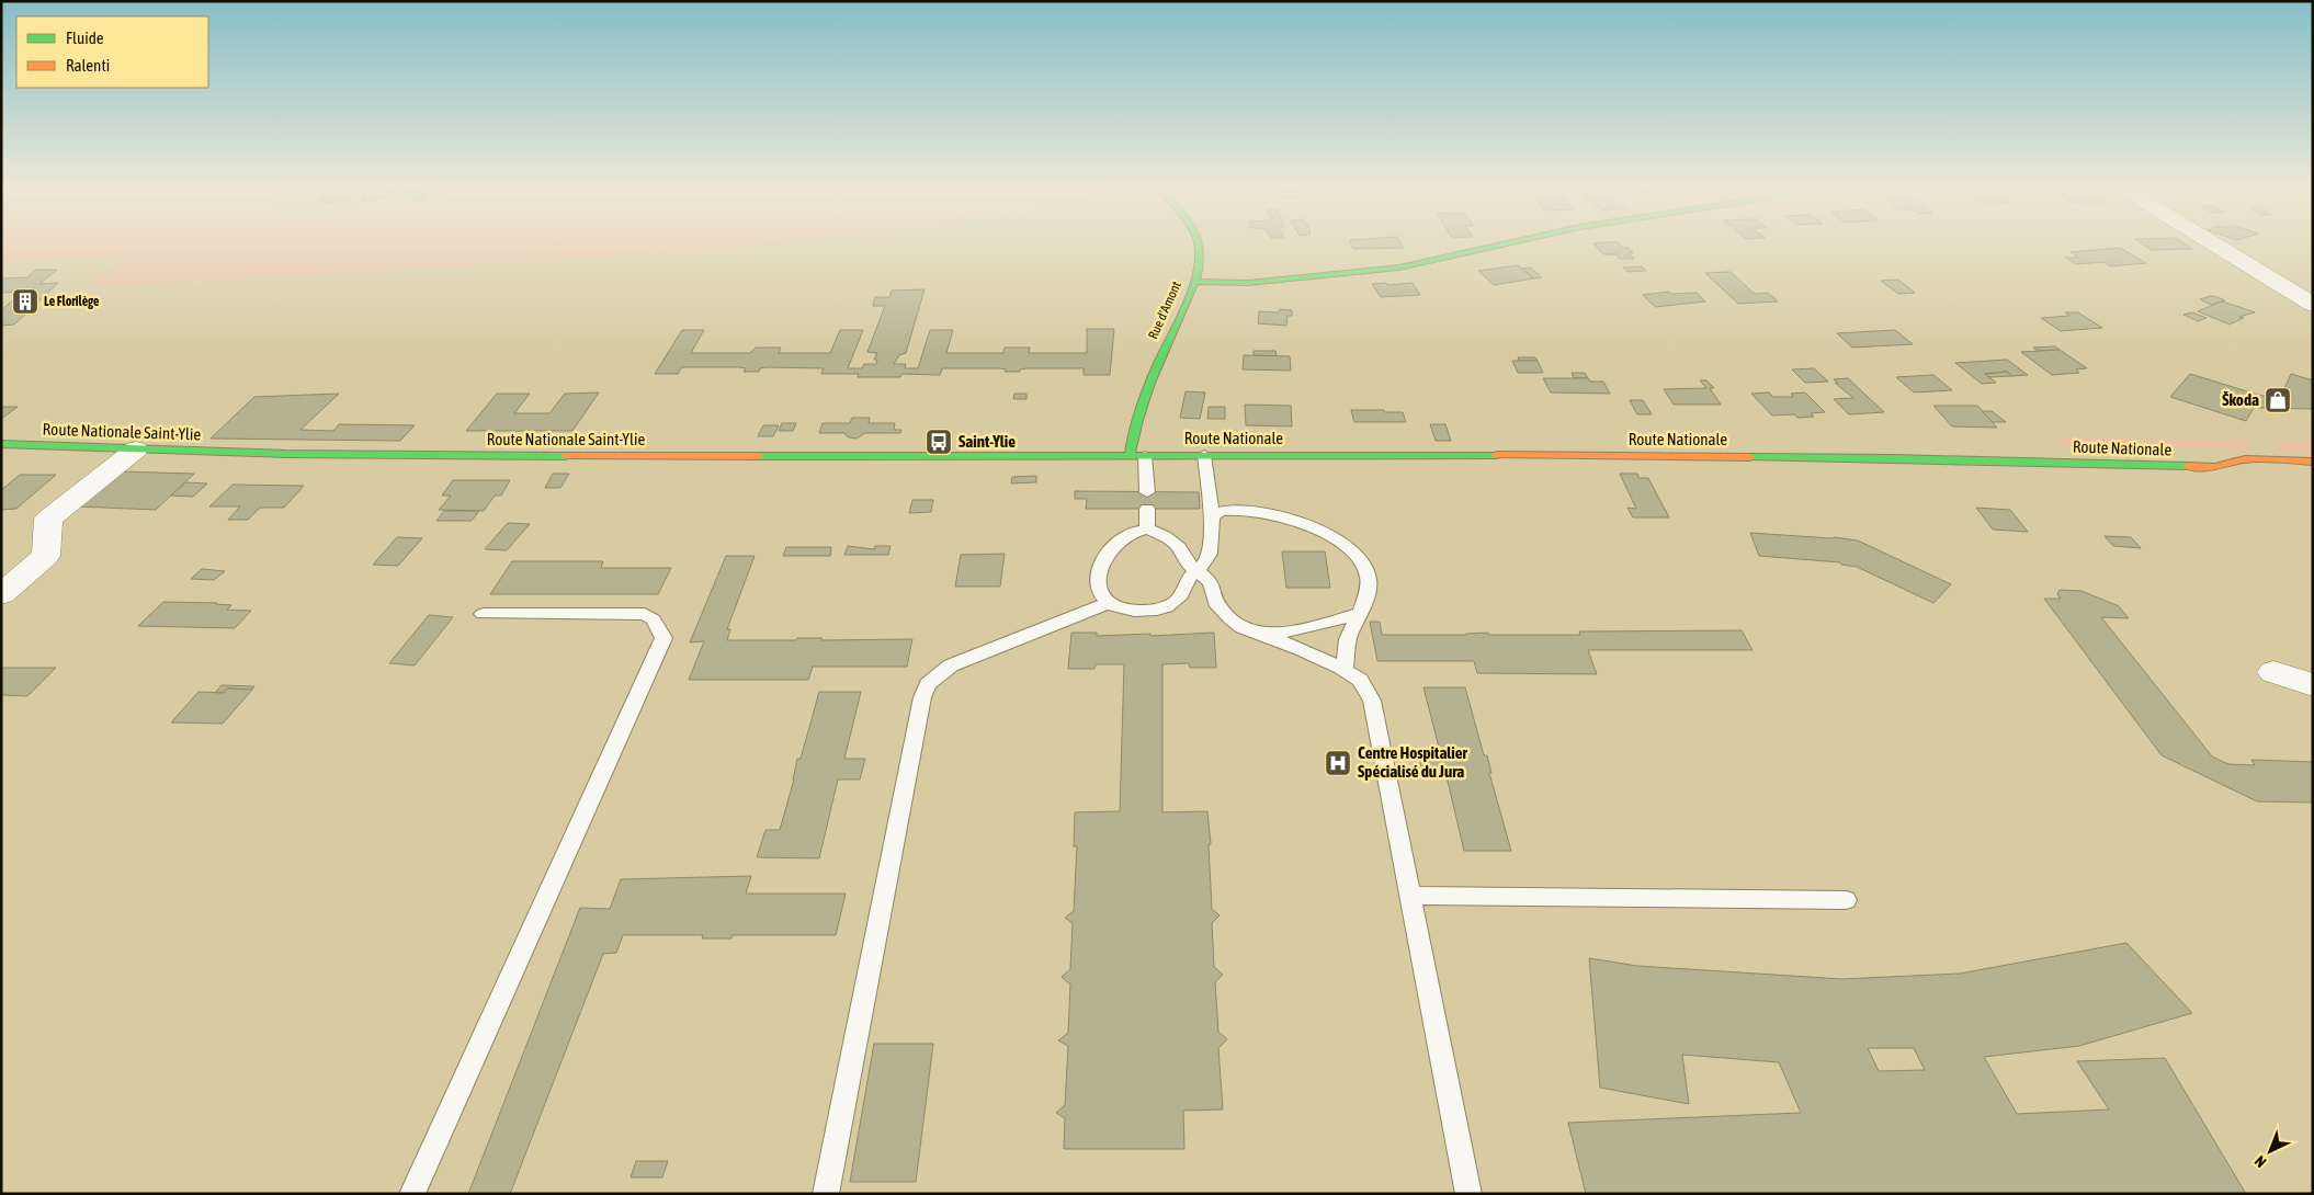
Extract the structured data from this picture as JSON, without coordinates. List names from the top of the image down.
{
  "streets": {
    "main road": ["Rue d'Amont", "Route Nationale Saint-Ylie", "Route Nationale"]
  },
  "crossings": [
    ["Rue d'Amont", "Route Nationale Saint-Ylie"],
    ["Rue d'Amont", "Route Nationale"],
    ["Route Nationale Saint-Ylie", "Route Nationale"]
  ],
  "places": {
    "building": ["Le Florilège"],
    "shop": ["Škoda"],
    "bus stop": ["Saint-Ylie"],
    "hospital": ["Centre Hospitalier Spécialisé du Jura"]
  },
  "legend": ["Fluide", "Ralenti"],
  "north": "bottom left"
}
